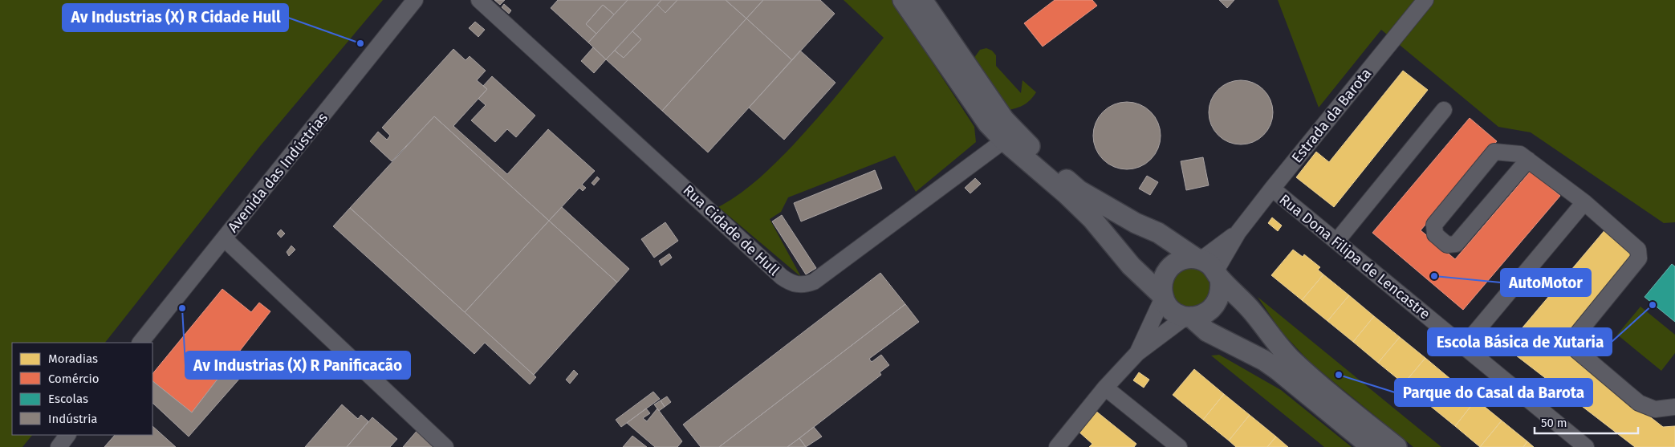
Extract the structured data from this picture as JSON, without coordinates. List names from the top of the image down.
{
  "streets": {
    "street": [
      "Estrada da Barota",
      "Avenida das Indústrias",
      "Rua Cidade de Hull",
      "Rua Dona Filipa de Lencastre"
    ]
  },
  "crossings": [
    ["Estrada da Barota", "Rua Dona Filipa de Lencastre"]
  ],
  "places": [
    "Av Industrias (X) R Cidade Hull",
    "AutoMotor",
    "Escola Básica de Xutaria",
    "Av Industrias (X) R Panificacão",
    "Parque do Casal da Barota"
  ],
  "legend": [
    "Moradias",
    "Comércio",
    "Escolas",
    "Indústria"
  ],
  "scale_bar": "50 m"
}
